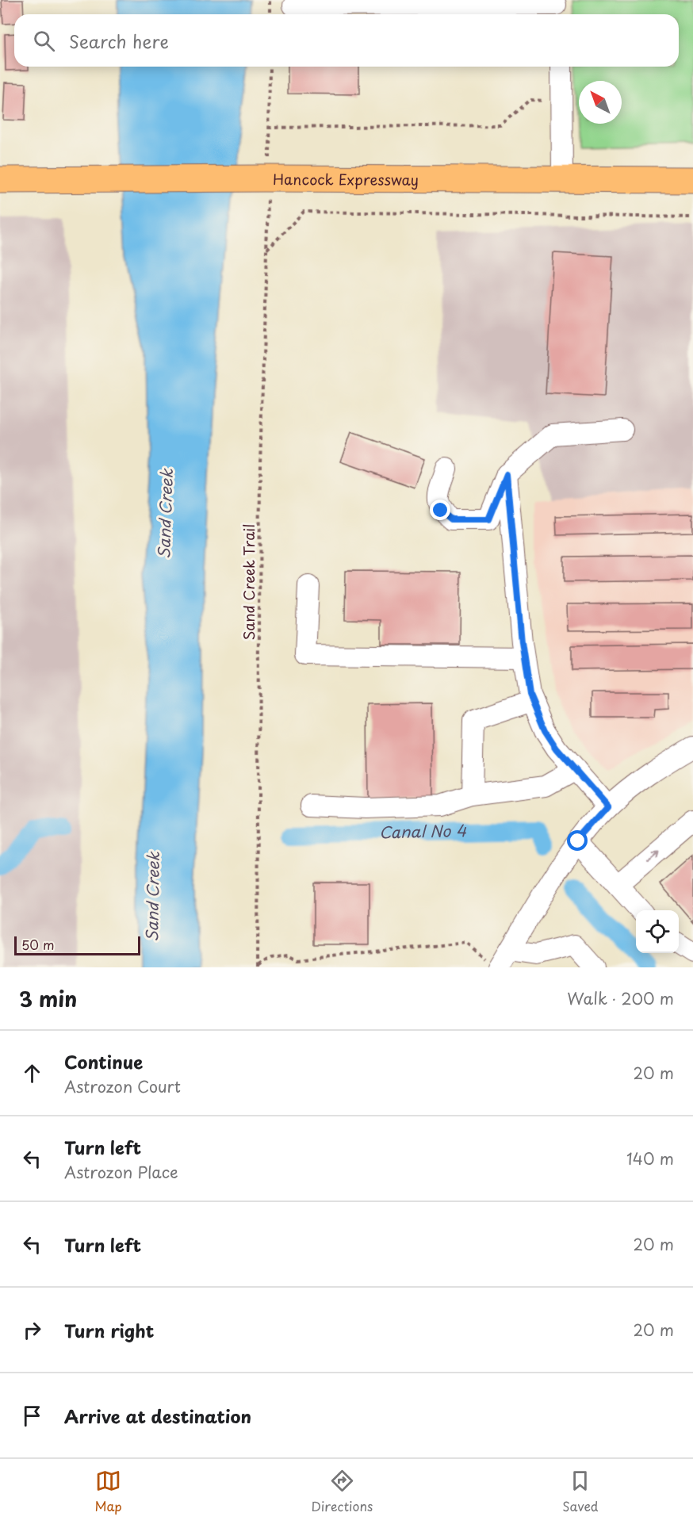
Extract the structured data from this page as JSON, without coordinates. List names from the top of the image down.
{
  "streets": {
    "main road": ["Hancock Expressway"],
    "path": ["Sand Creek Trail"]
  },
  "crossings": [
    ["Hancock Expressway", "Sand Creek Trail"]
  ],
  "water": ["Sand Creek", "Canal No 4"],
  "scale_bar": "50 m",
  "north": "top left",
  "page": {
    "search": "Search here",
    "scale": "50 m",
    "heading": ["3 min", "Walk · 200 m"],
    "list": [
      ["Continue", "Astrozon Court", "20 m"],
      ["Turn left", "Astrozon Place", "140 m"],
      ["Turn left", "20 m"],
      ["Turn right", "20 m"],
      "Arrive at destination"
    ],
    "nav": ["Map", "Directions", "Saved"]
  }
}
